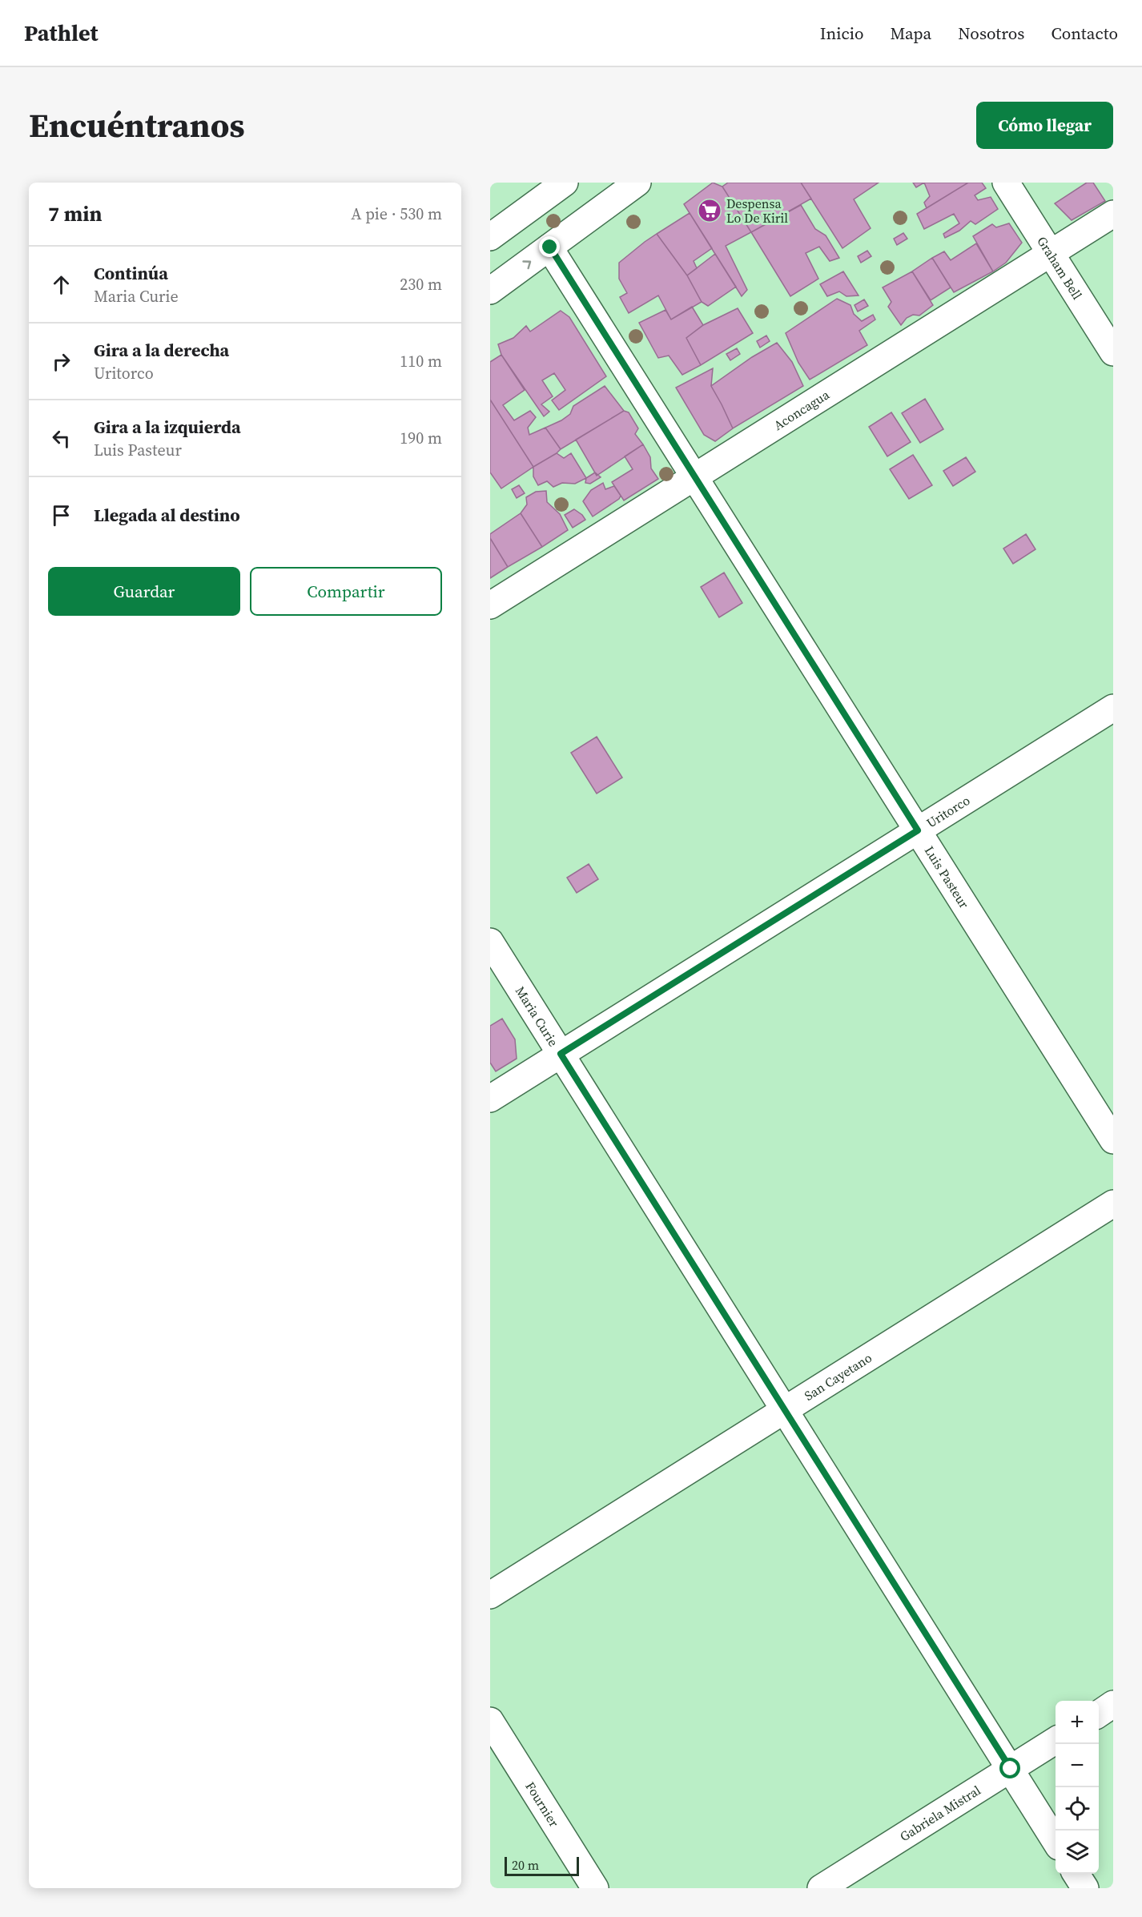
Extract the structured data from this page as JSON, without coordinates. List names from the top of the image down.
{
  "streets": {
    "street": [
      "Graham Bell",
      "Aconcagua",
      "Uritorco",
      "Luis Pasteur",
      "Maria Curie",
      "San Cayetano",
      "Fournier",
      "Gabriela Mistral"
    ]
  },
  "crossings": [
    ["Graham Bell", "Aconcagua"],
    ["Aconcagua", "Luis Pasteur"],
    ["Uritorco", "Luis Pasteur"],
    ["Uritorco", "Maria Curie"],
    ["Maria Curie", "San Cayetano"],
    ["Maria Curie", "Gabriela Mistral"]
  ],
  "places": {
    "supermarket": ["Despensa Lo De Kiril"]
  },
  "scale_bar": "20 m",
  "page": {
    "header": "Pathlet",
    "nav": [
      "Inicio",
      "Mapa",
      "Nosotros",
      "Contacto"
    ],
    "title": "Encuéntranos",
    "buttons": [
      "Cómo llegar",
      ["Guardar", "Compartir"]
    ],
    "heading": ["7 min", "A pie · 530 m"],
    "list": [
      ["Continúa", "Maria Curie", "230 m"],
      ["Gira a la derecha", "Uritorco", "110 m"],
      ["Gira a la izquierda", "Luis Pasteur", "190 m"],
      "Llegada al destino"
    ],
    "map_buttons": ["+", "−"],
    "scale": "20 m"
  }
}
